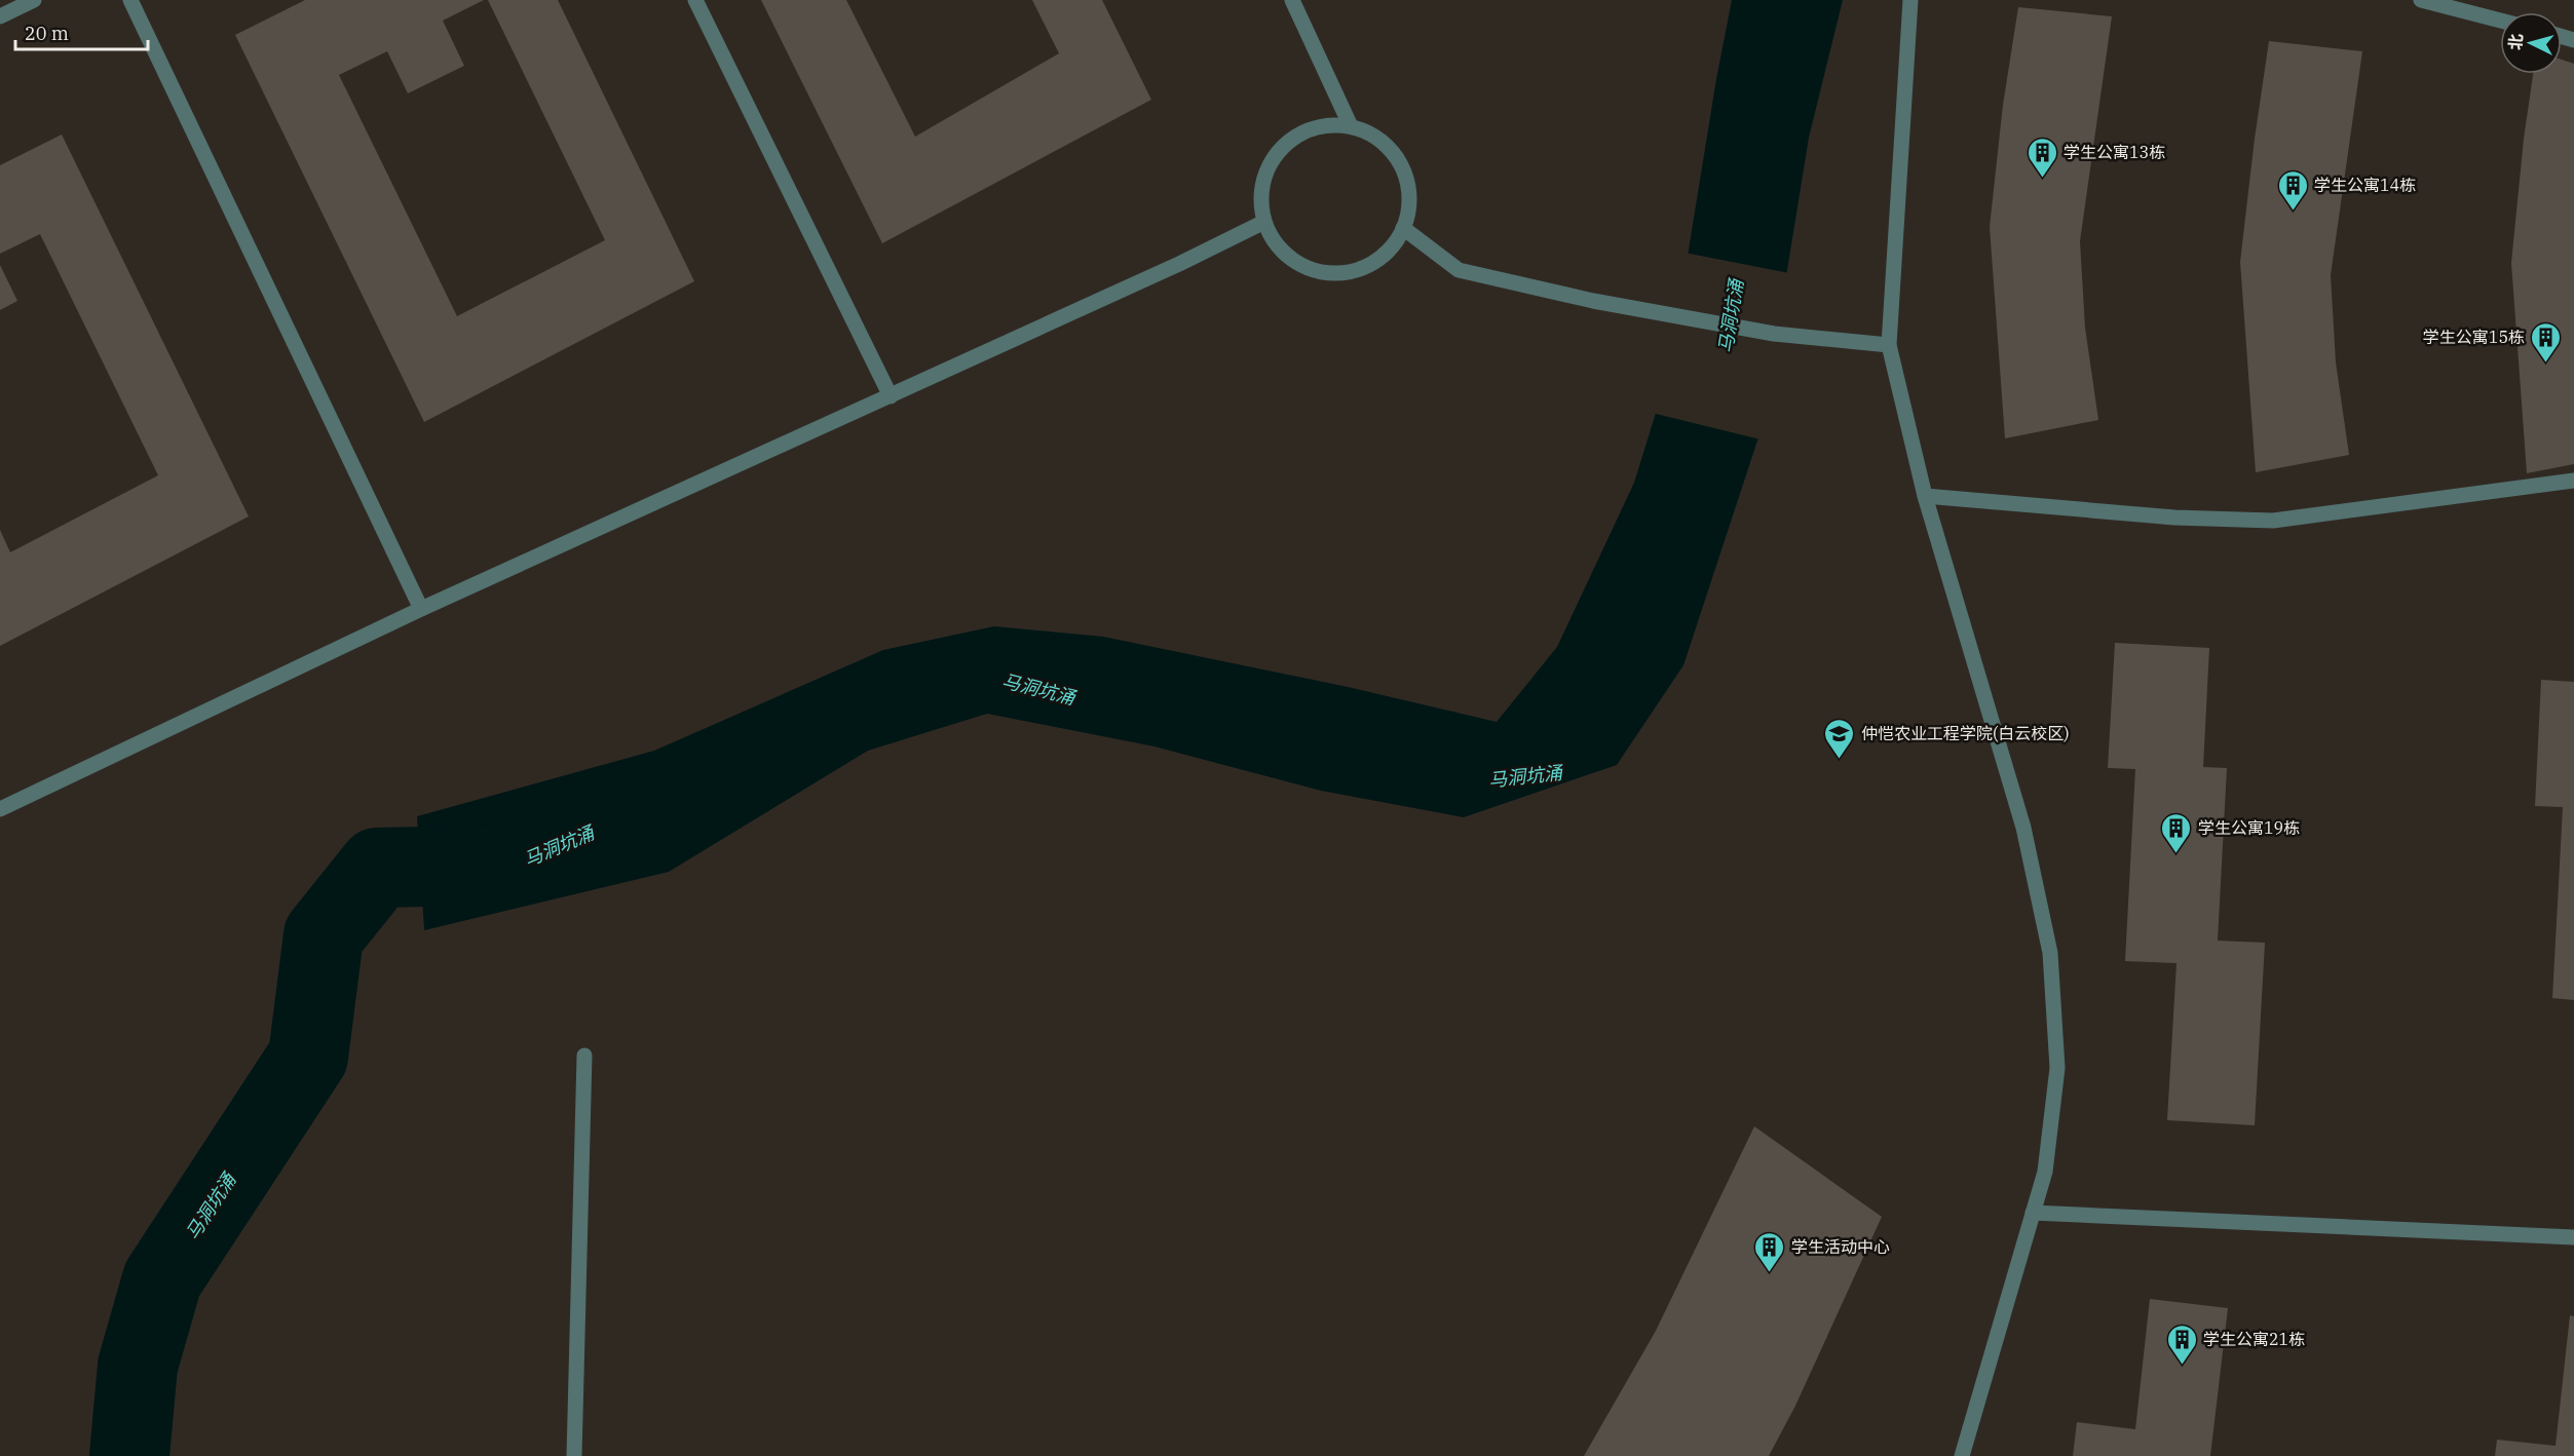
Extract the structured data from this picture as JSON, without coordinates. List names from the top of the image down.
{
  "water": ["马洞坑涌"],
  "places": {
    "building": [
      "学生公寓13栋",
      "学生公寓14栋",
      "学生公寓15栋",
      "学生公寓19栋",
      "学生活动中心",
      "学生公寓21栋"
    ],
    "school or university": ["仲恺农业工程学院(白云校区)"]
  },
  "scale_bar": "20 m",
  "north": "left"
}
